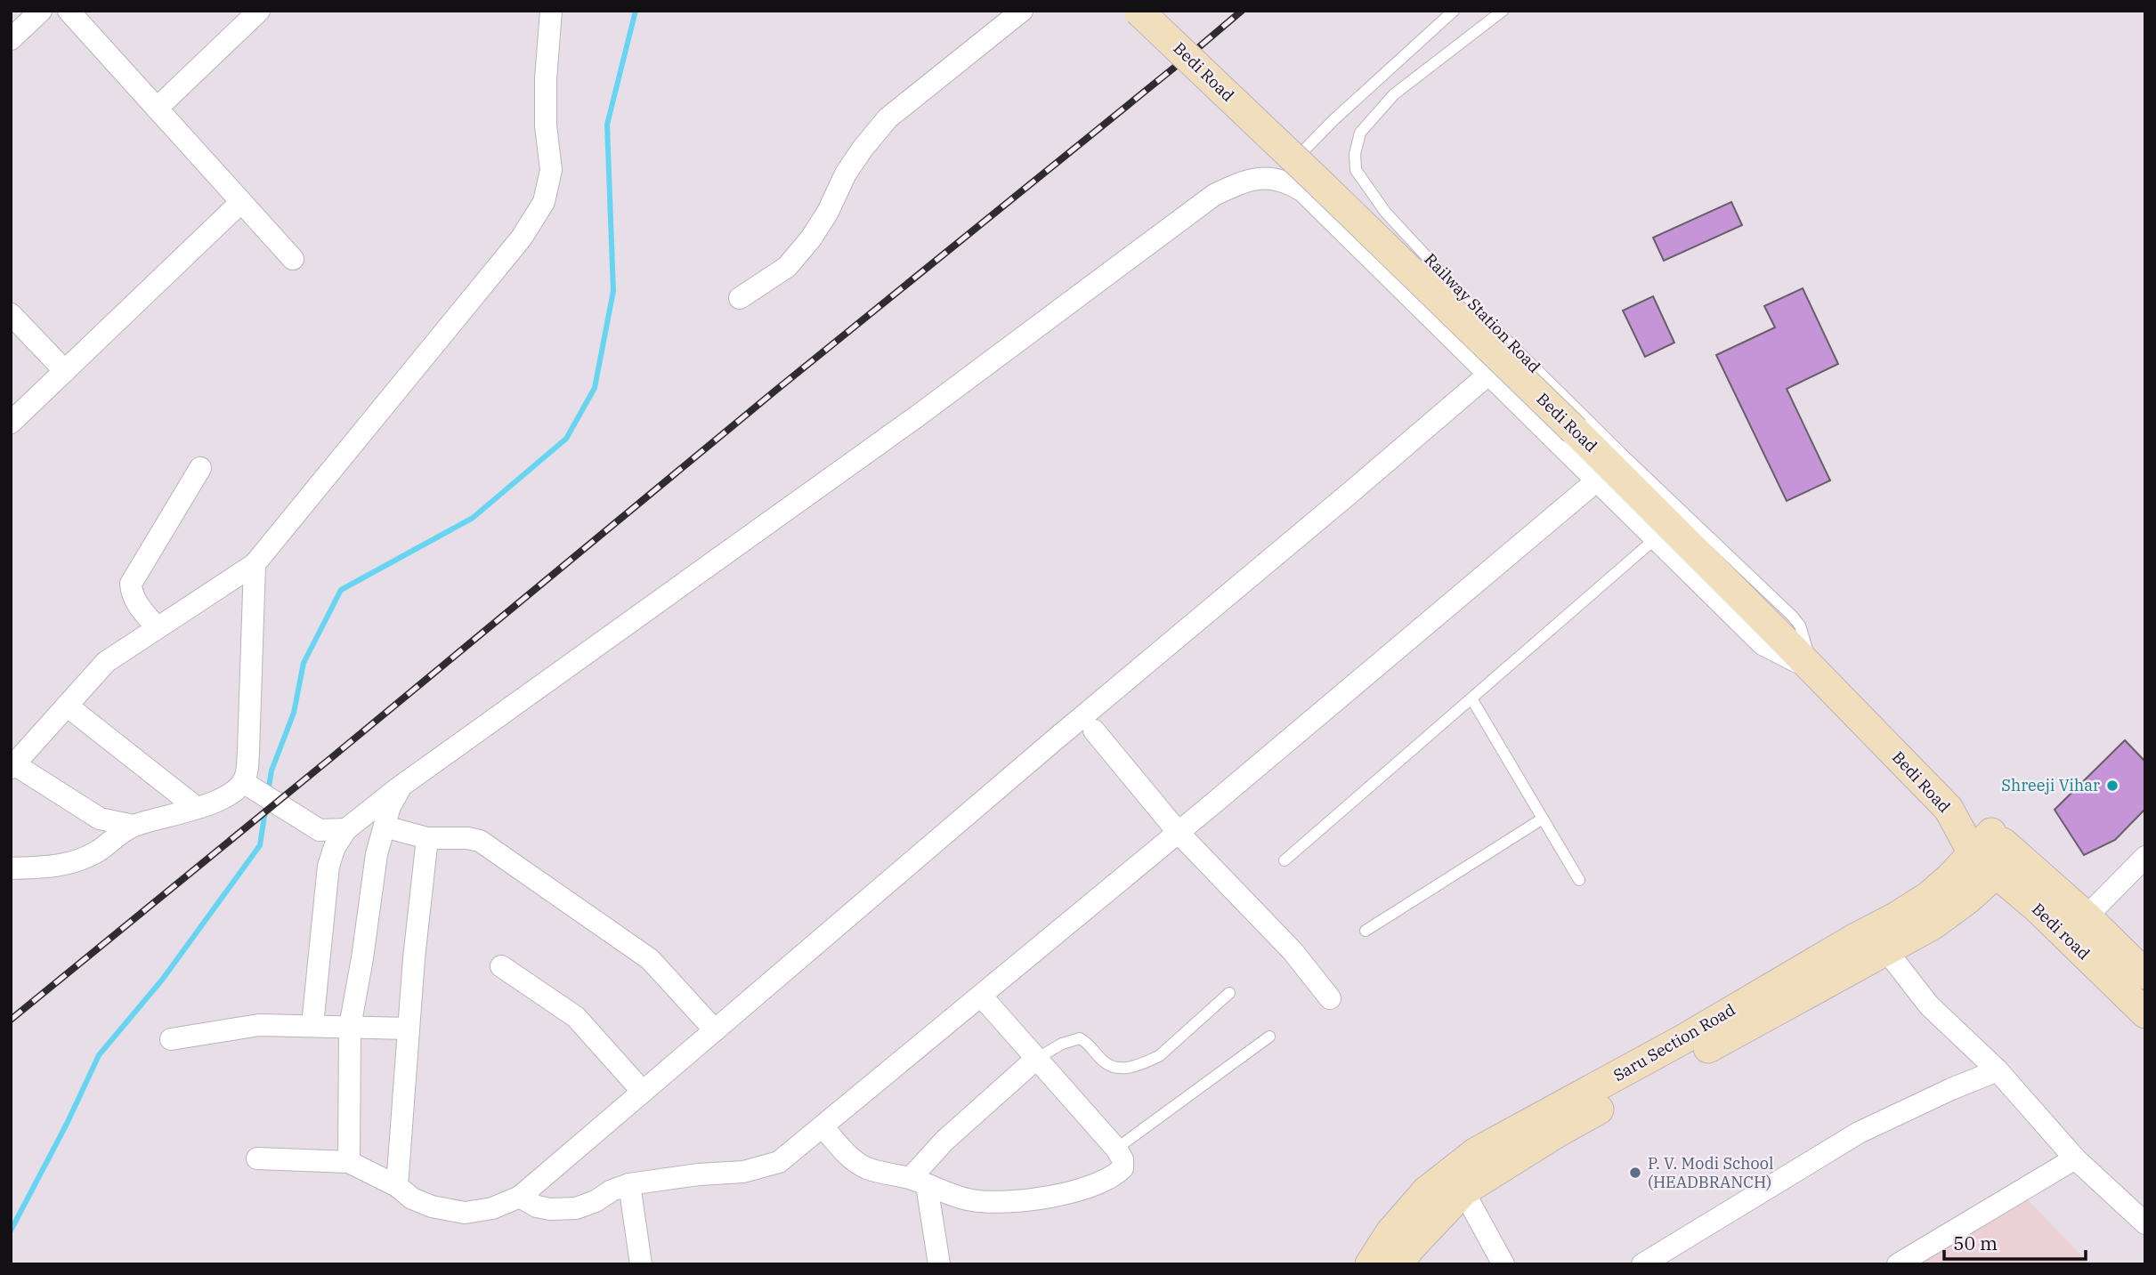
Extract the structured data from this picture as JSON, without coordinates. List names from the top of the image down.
{
  "streets": {
    "main road": ["Bedi Road", "Bedi road", "Saru Section Road"],
    "lane": ["Railway Station Road"]
  },
  "crossings": [
    ["Bedi Road", "Railway Station Road"],
    ["Bedi Road", "Bedi road"],
    ["Bedi Road", "Saru Section Road"],
    ["Bedi road", "Saru Section Road"]
  ],
  "places": ["Shreeji Vihar", "P. V. Modi School (HEADBRANCH)"],
  "scale_bar": "50 m"
}
